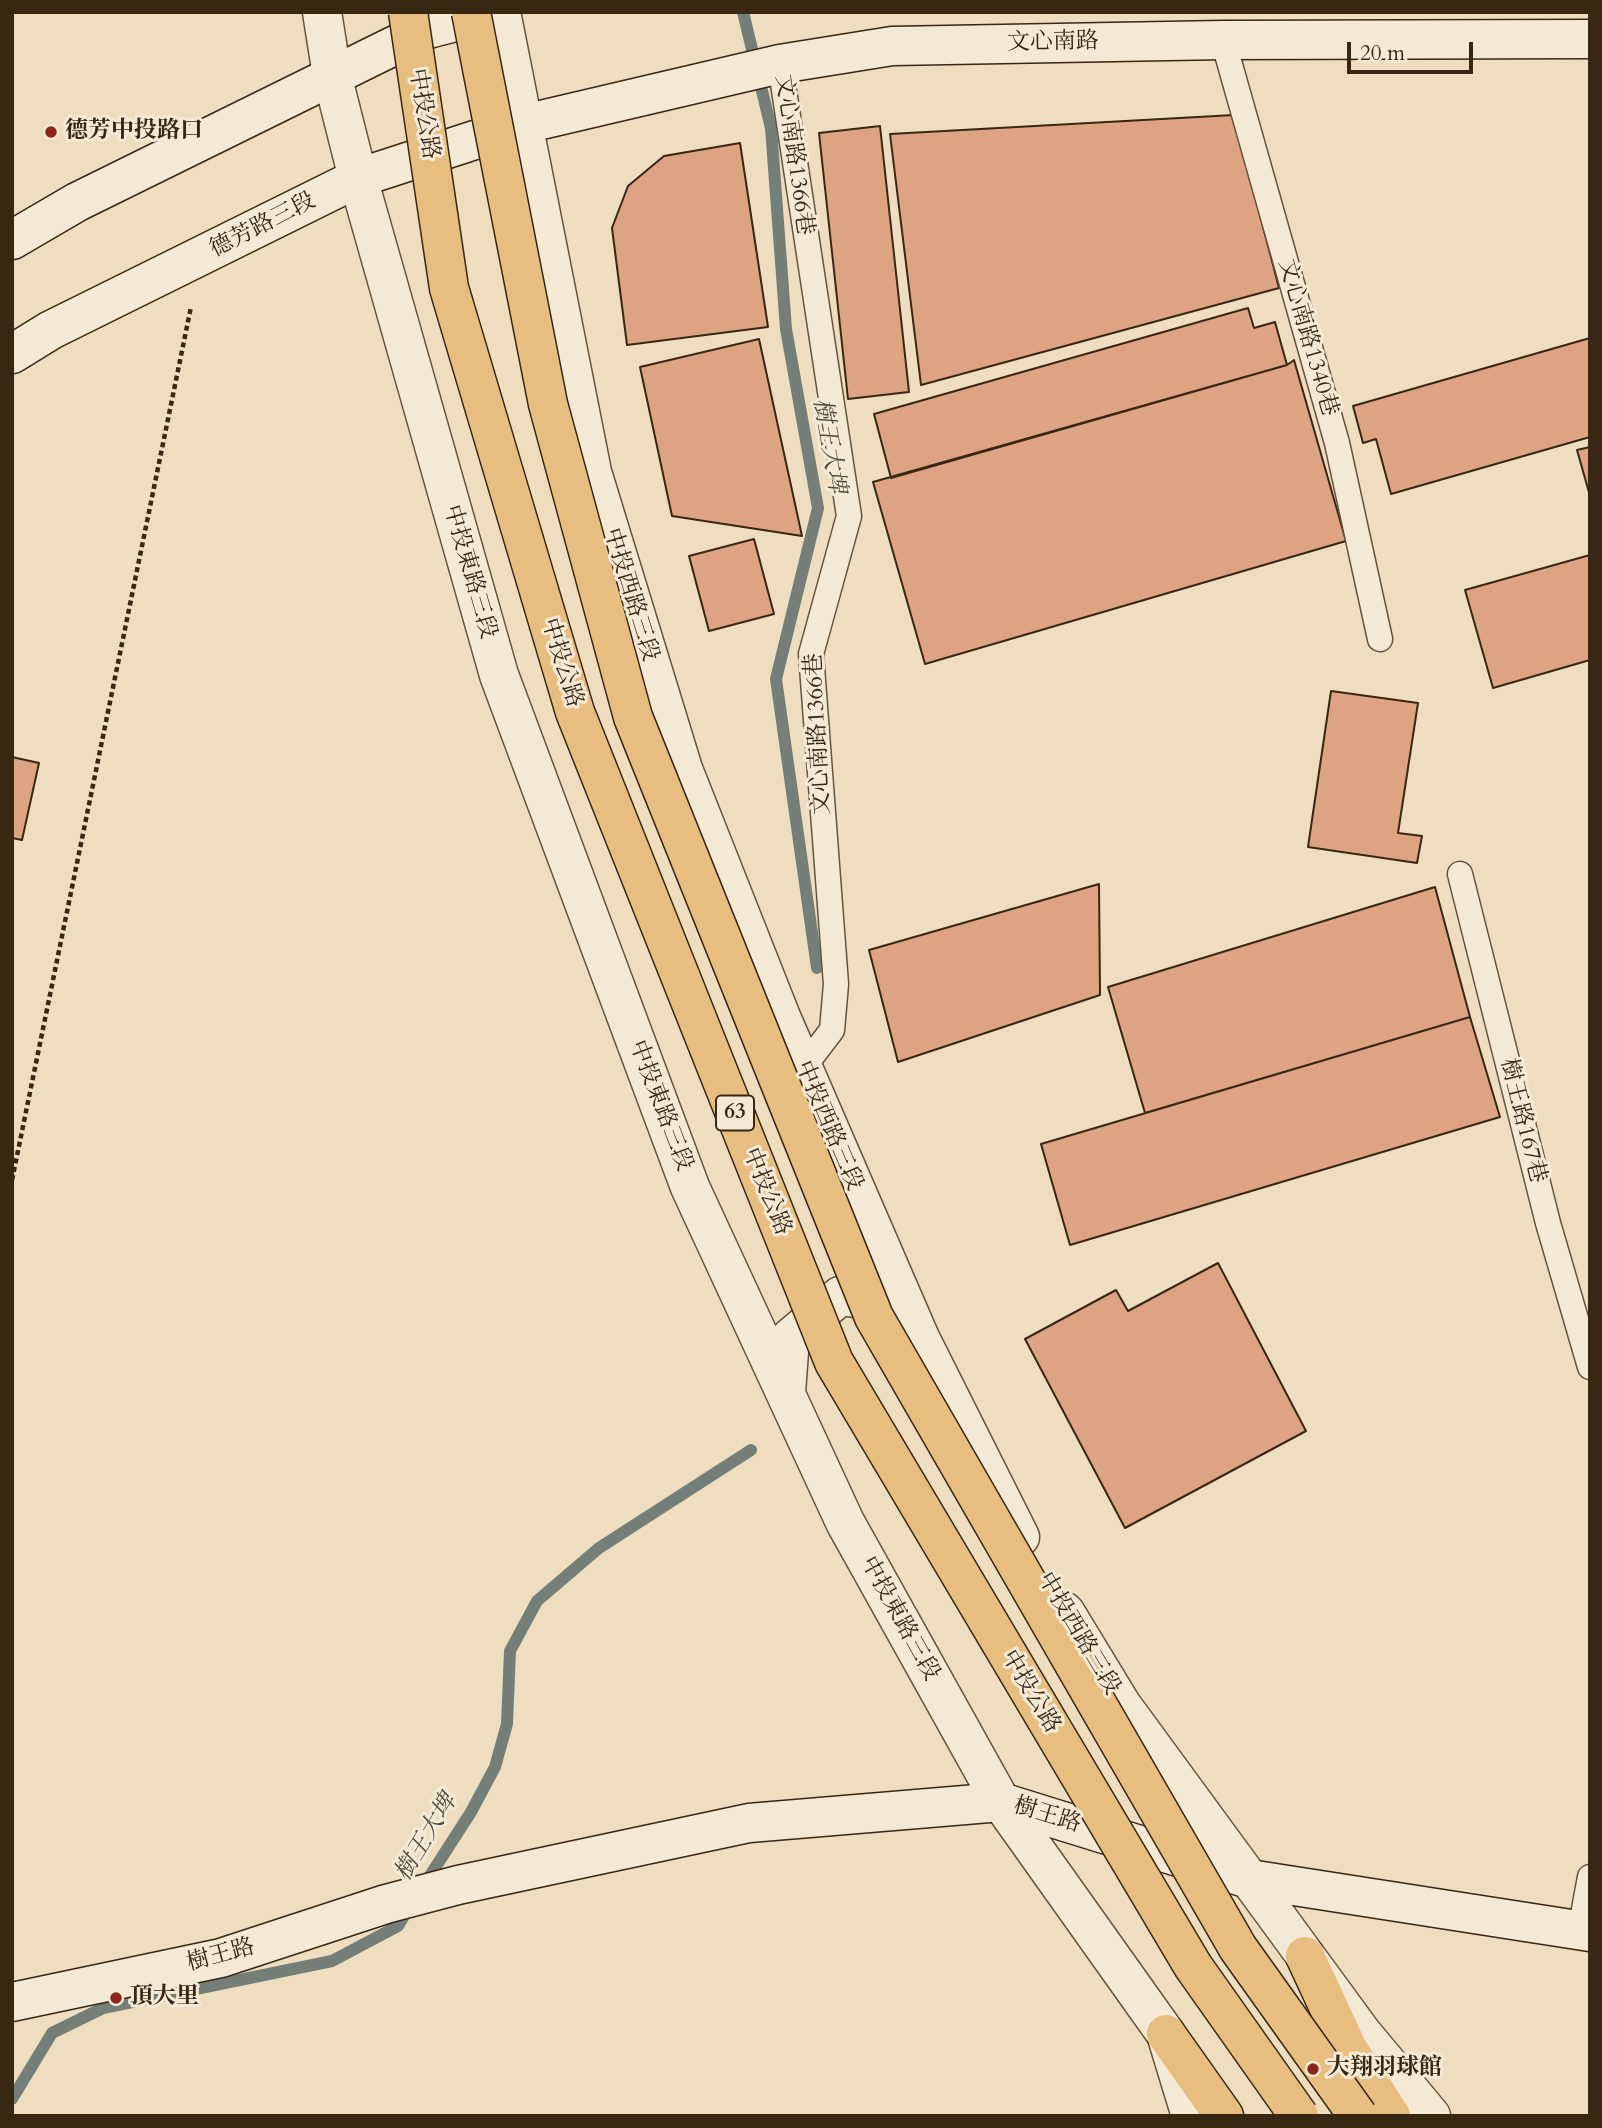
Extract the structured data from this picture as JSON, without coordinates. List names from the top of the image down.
{
  "streets": {
    "main road": ["中投公路", "63"],
    "street": [
      "文心南路",
      "德芳路三段",
      "中投東路三段",
      "中投西路三段",
      "樹王路"
    ],
    "lane": ["文心南路1366巷", "文心南路1340巷", "樹王路167巷"]
  },
  "crossings": [
    ["文心南路", "文心南路1366巷"],
    ["文心南路", "德芳路三段"],
    ["文心南路", "文心南路1340巷"],
    ["文心南路", "中投西路三段"],
    ["文心南路1366巷", "中投西路三段"],
    ["德芳路三段", "中投東路三段"],
    ["德芳路三段", "中投西路三段"],
    ["中投東路三段", "樹王路"],
    ["中投西路三段", "樹王路"]
  ],
  "water": ["樹王大埤"],
  "places": ["德芳中投路口", "頂大里", "大翔羽球館"],
  "scale_bar": "20 m"
}
